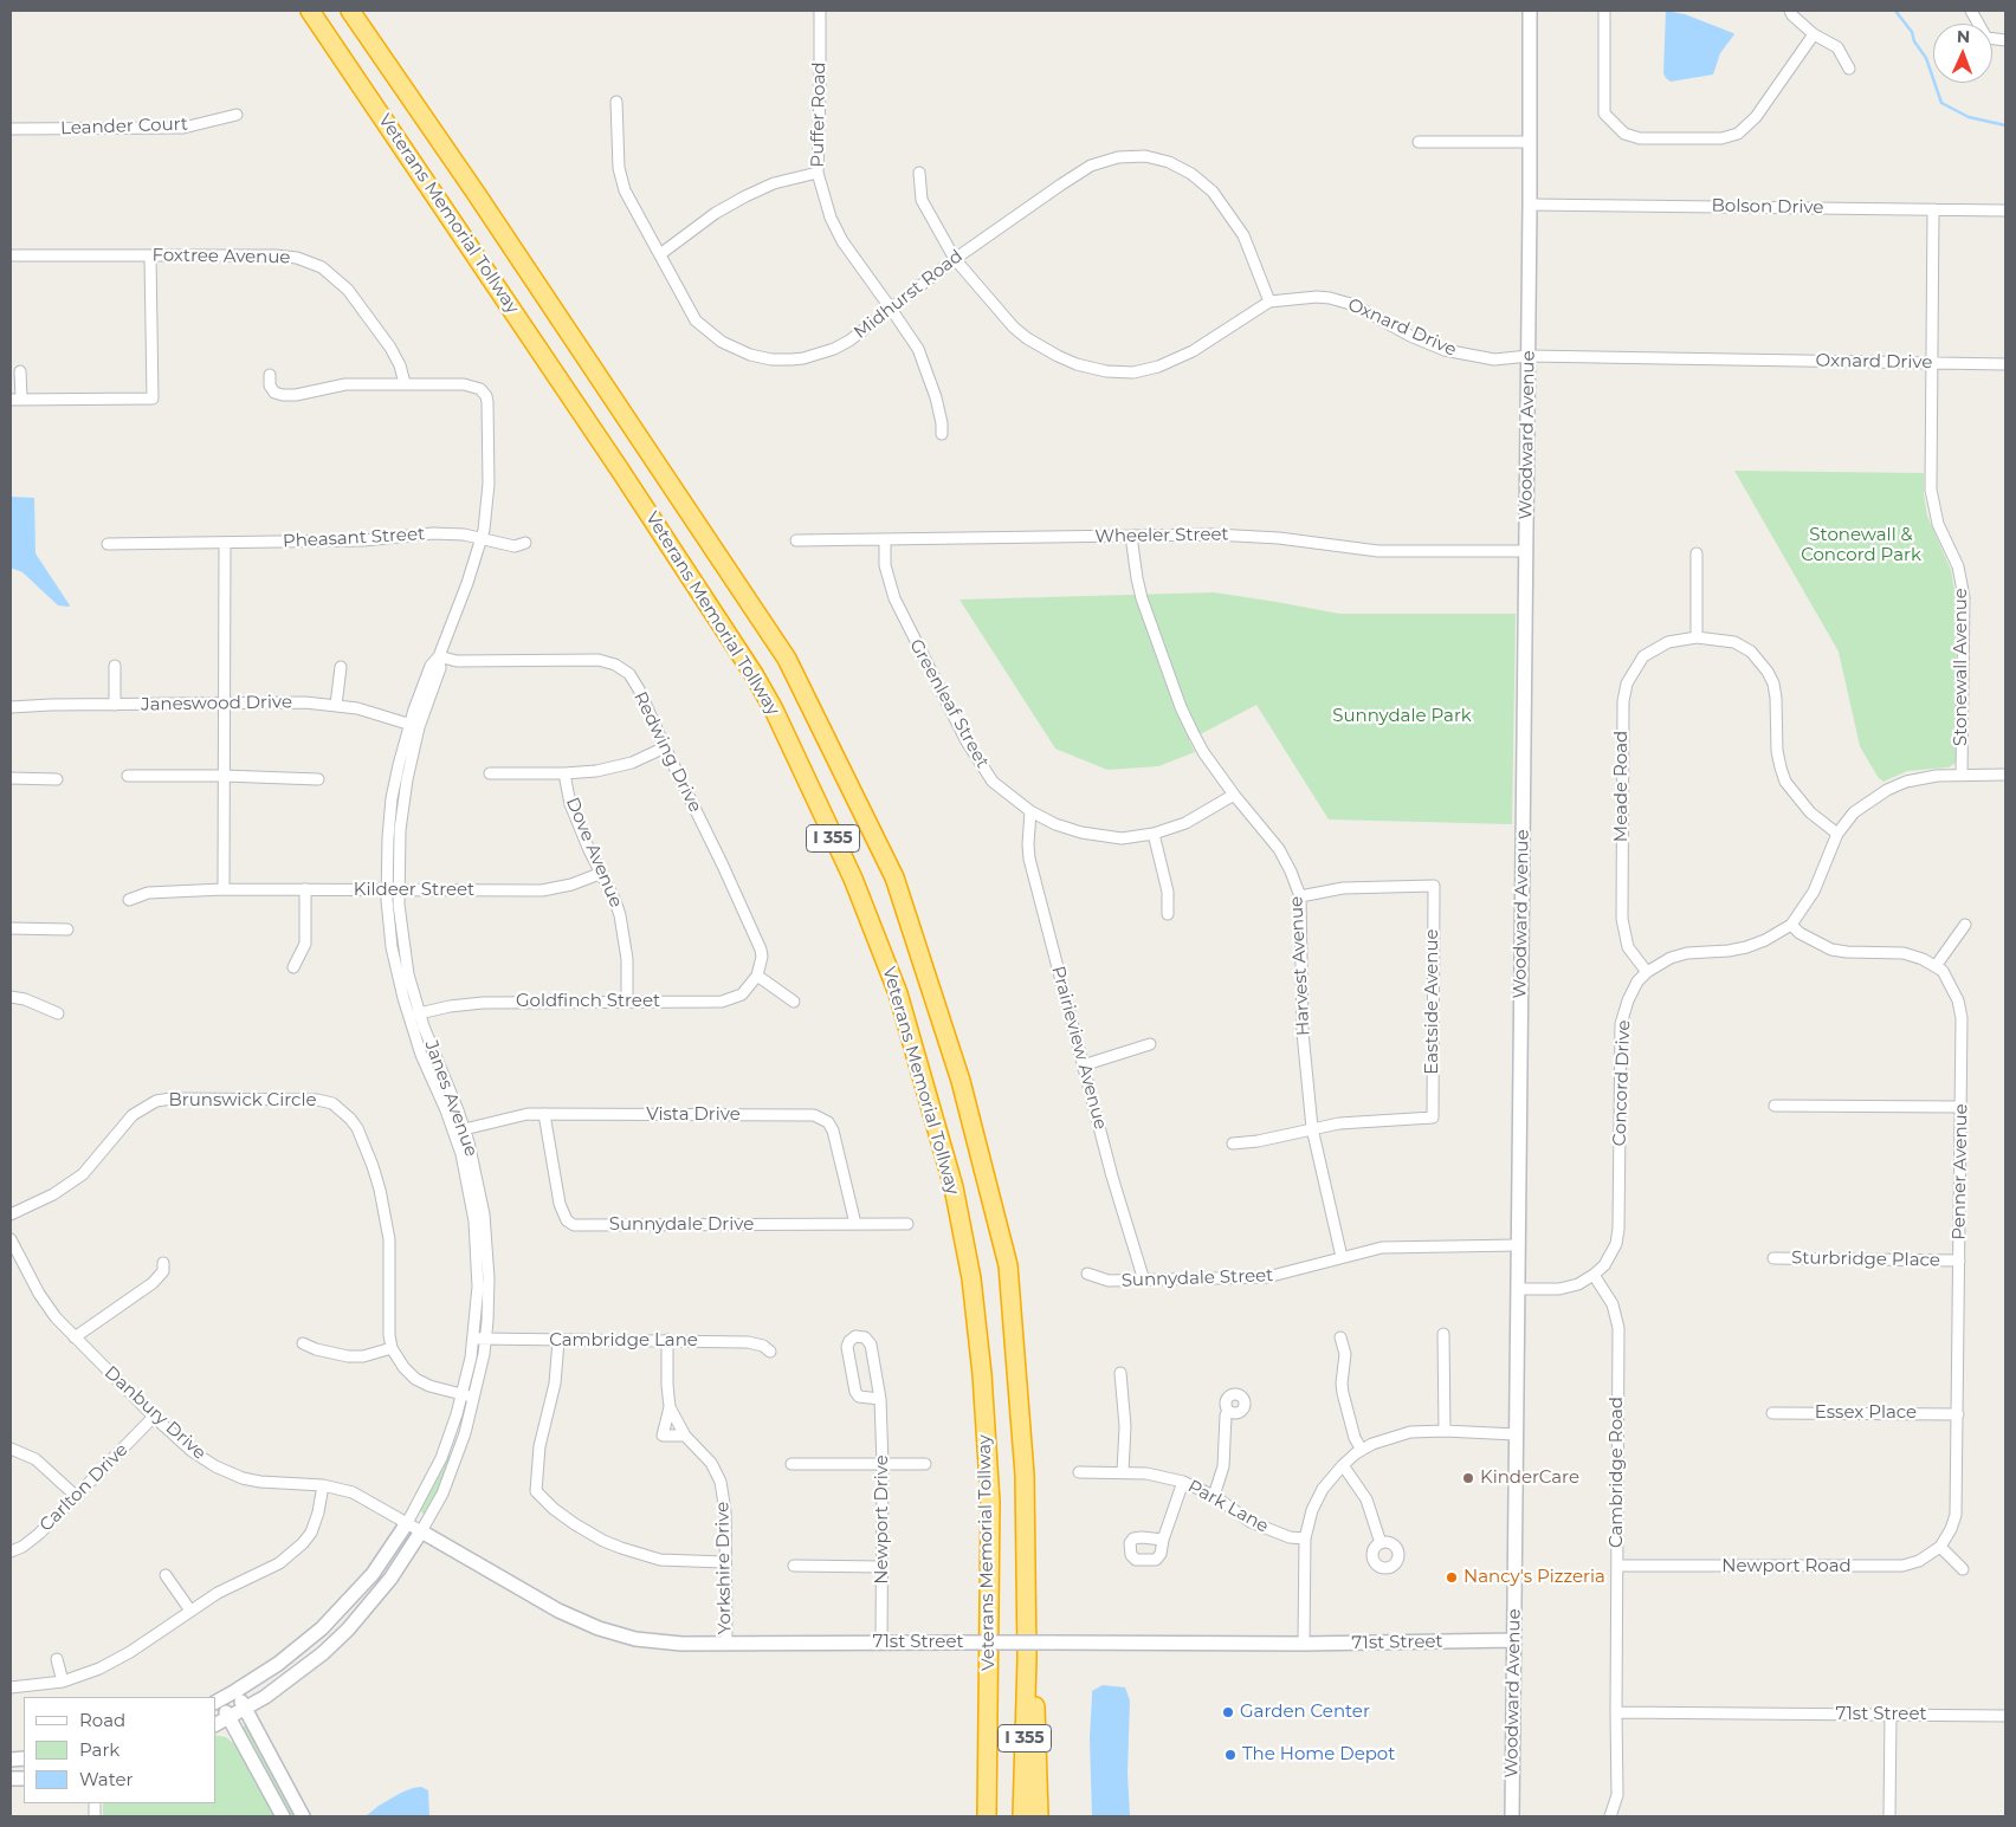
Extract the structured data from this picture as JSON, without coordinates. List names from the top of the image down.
{
  "streets": {
    "highway": ["Veterans Memorial Tollway", "I 355"],
    "street": [
      "Puffer Road",
      "Leander Court",
      "Bolson Drive",
      "Foxtree Avenue",
      "Midhurst Road",
      "Oxnard Drive",
      "Woodward Avenue",
      "Wheeler Street",
      "Pheasant Street",
      "Stonewall Avenue",
      "Janeswood Drive",
      "Greenleaf Street",
      "Redwing Drive",
      "Meade Road",
      "Dove Avenue",
      "Kildeer Street",
      "Harvest Avenue",
      "Goldfinch Street",
      "Eastside Avenue",
      "Prairieview Avenue",
      "Concord Drive",
      "Janes Avenue",
      "Brunswick Circle",
      "Vista Drive",
      "Penner Avenue",
      "Sunnydale Drive",
      "Sturbridge Place",
      "Sunnydale Street",
      "Cambridge Lane",
      "Danbury Drive",
      "Essex Place",
      "Cambridge Road",
      "Carlton Drive",
      "Park Lane",
      "Newport Drive",
      "Newport Road",
      "Yorkshire Drive",
      "71st Street"
    ]
  },
  "crossings": [
    ["Puffer Road", "Midhurst Road"],
    ["Bolson Drive", "Woodward Avenue"],
    ["Bolson Drive", "Stonewall Avenue"],
    ["Foxtree Avenue", "Janes Avenue"],
    ["Midhurst Road", "Oxnard Drive"],
    ["Oxnard Drive", "Woodward Avenue"],
    ["Oxnard Drive", "Stonewall Avenue"],
    ["Woodward Avenue", "Wheeler Street"],
    ["Woodward Avenue", "Concord Drive"],
    ["Woodward Avenue", "Sunnydale Street"],
    ["Woodward Avenue", "71st Street"],
    ["Wheeler Street", "Greenleaf Street"],
    ["Wheeler Street", "Harvest Avenue"],
    ["Pheasant Street", "Janes Avenue"],
    ["Stonewall Avenue", "Concord Drive"],
    ["Janeswood Drive", "Janes Avenue"],
    ["Greenleaf Street", "Harvest Avenue"],
    ["Greenleaf Street", "Prairieview Avenue"],
    ["Redwing Drive", "Goldfinch Street"],
    ["Redwing Drive", "Janes Avenue"],
    ["Meade Road", "Concord Drive"],
    ["Dove Avenue", "Kildeer Street"],
    ["Dove Avenue", "Goldfinch Street"],
    ["Kildeer Street", "Janes Avenue"],
    ["Harvest Avenue", "Eastside Avenue"],
    ["Harvest Avenue", "Sunnydale Street"],
    ["Goldfinch Street", "Janes Avenue"],
    ["Prairieview Avenue", "Sunnydale Street"],
    ["Concord Drive", "Penner Avenue"],
    ["Concord Drive", "Cambridge Road"],
    ["Janes Avenue", "Vista Drive"],
    ["Janes Avenue", "Cambridge Lane"],
    ["Janes Avenue", "Danbury Drive"],
    ["Janes Avenue", "71st Street"],
    ["Vista Drive", "Sunnydale Drive"],
    ["Penner Avenue", "Sturbridge Place"],
    ["Penner Avenue", "Essex Place"],
    ["Penner Avenue", "Newport Road"],
    ["Cambridge Lane", "Yorkshire Drive"],
    ["Danbury Drive", "Carlton Drive"],
    ["Danbury Drive", "71st Street"],
    ["Cambridge Road", "Newport Road"],
    ["Cambridge Road", "71st Street"],
    ["Newport Drive", "71st Street"],
    ["Yorkshire Drive", "71st Street"]
  ],
  "parks": ["Stonewall & Concord Park", "Sunnydale Park"],
  "places": [
    "KinderCare",
    "Nancy's Pizzeria",
    "Garden Center",
    "The Home Depot"
  ],
  "legend": ["Road", "Park", "Water"],
  "north": "top"
}
